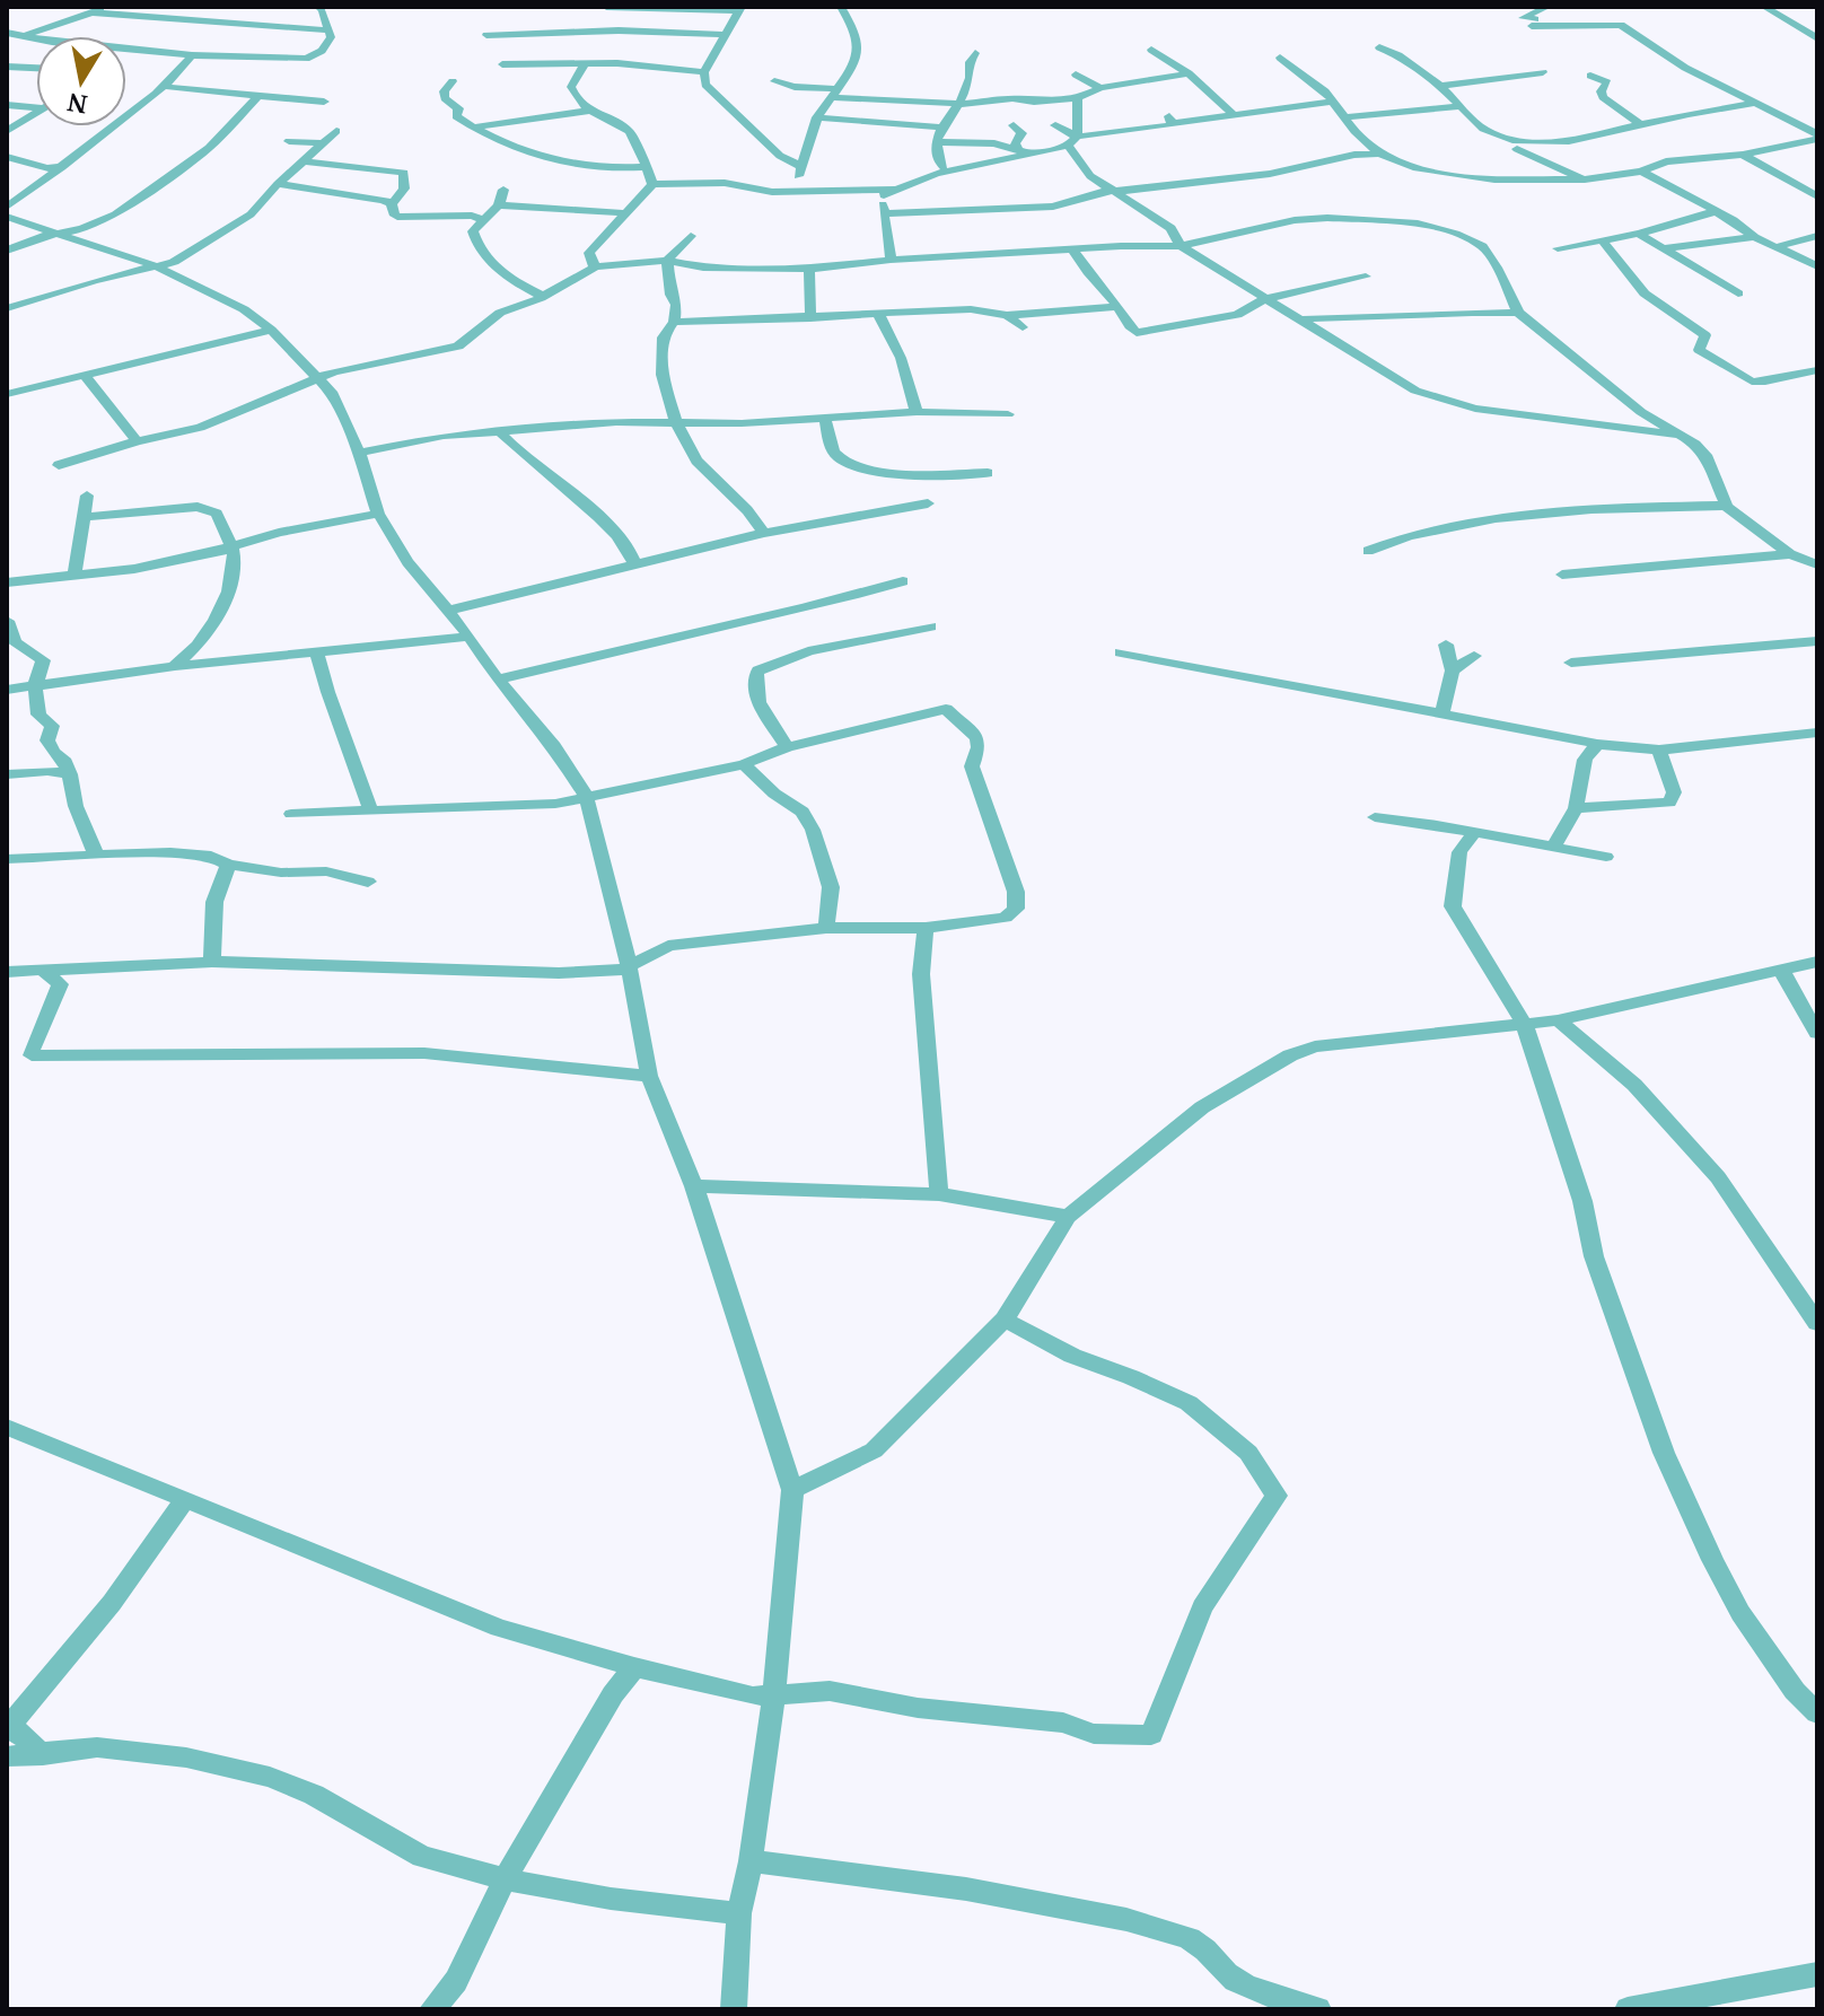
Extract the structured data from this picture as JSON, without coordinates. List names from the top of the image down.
{
  "north": "bottom"
}
